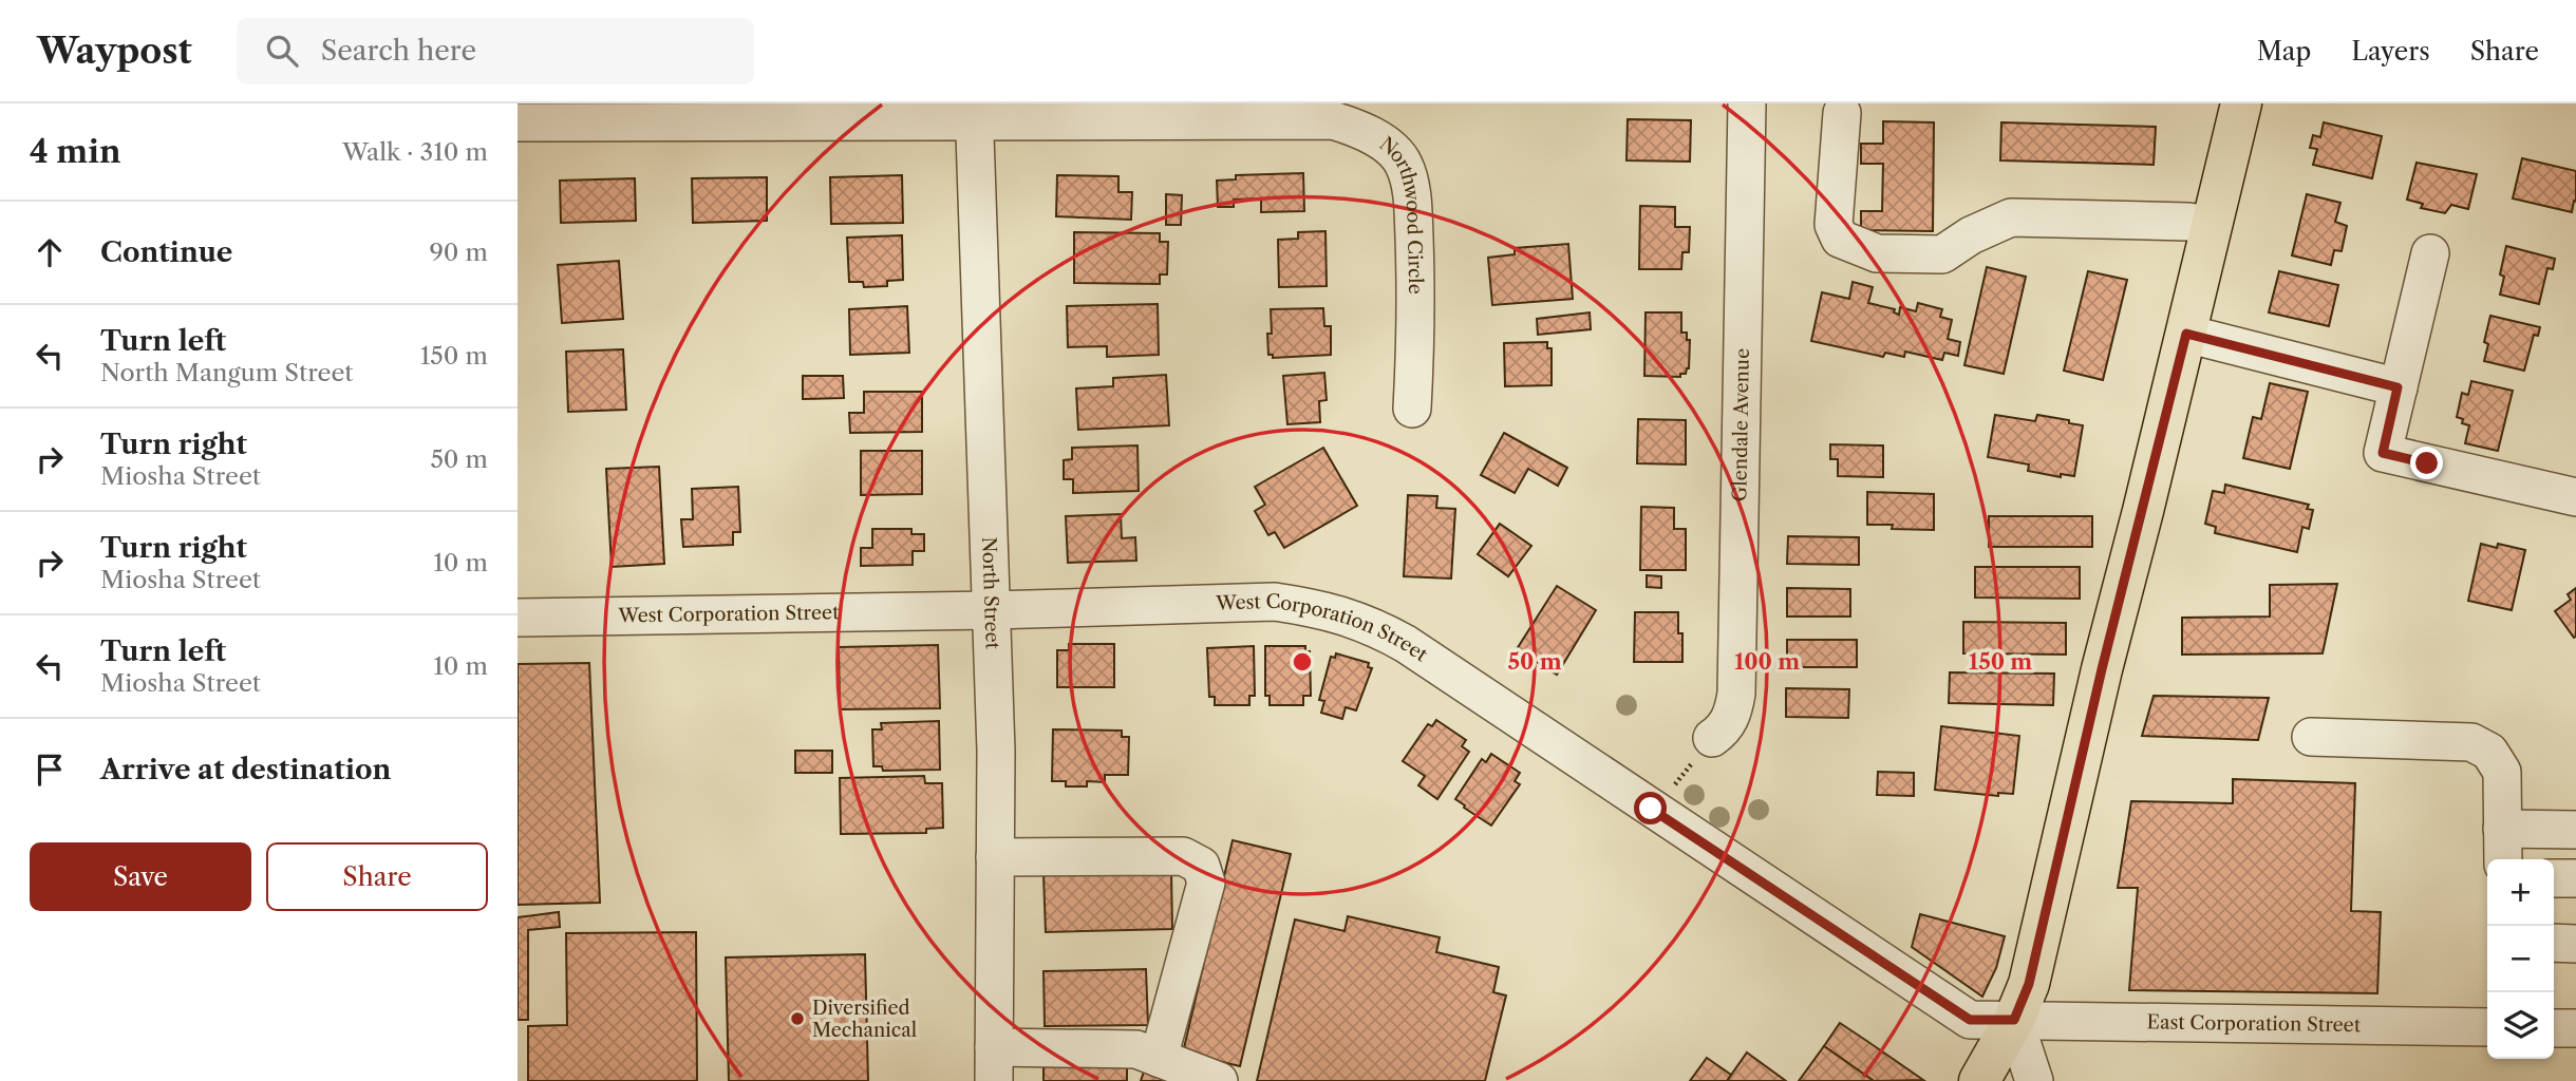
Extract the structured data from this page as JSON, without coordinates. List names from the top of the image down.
{
  "streets": {
    "street": [
      "Northwood Circle",
      "Glendale Avenue",
      "North Street",
      "West Corporation Street",
      "East Corporation Street"
    ]
  },
  "crossings": [
    ["Northwood Circle", "North Street"],
    ["North Street", "West Corporation Street"],
    ["West Corporation Street", "East Corporation Street"]
  ],
  "places": ["Diversified Mechanical"],
  "page": {
    "header": "Waypost",
    "search": "Search here",
    "nav": ["Map", "Layers", "Share"],
    "heading": ["4 min", "Walk · 310 m"],
    "list": [
      ["Continue", "90 m"],
      ["Turn left", "North Mangum Street", "150 m"],
      ["Turn right", "Miosha Street", "50 m"],
      ["Turn right", "Miosha Street", "10 m"],
      ["Turn left", "Miosha Street", "10 m"],
      "Arrive at destination"
    ],
    "buttons": ["Save", "Share"],
    "map_buttons": ["+", "−"]
  },
  "rings": ["50 m", "100 m", "150 m"]
}
